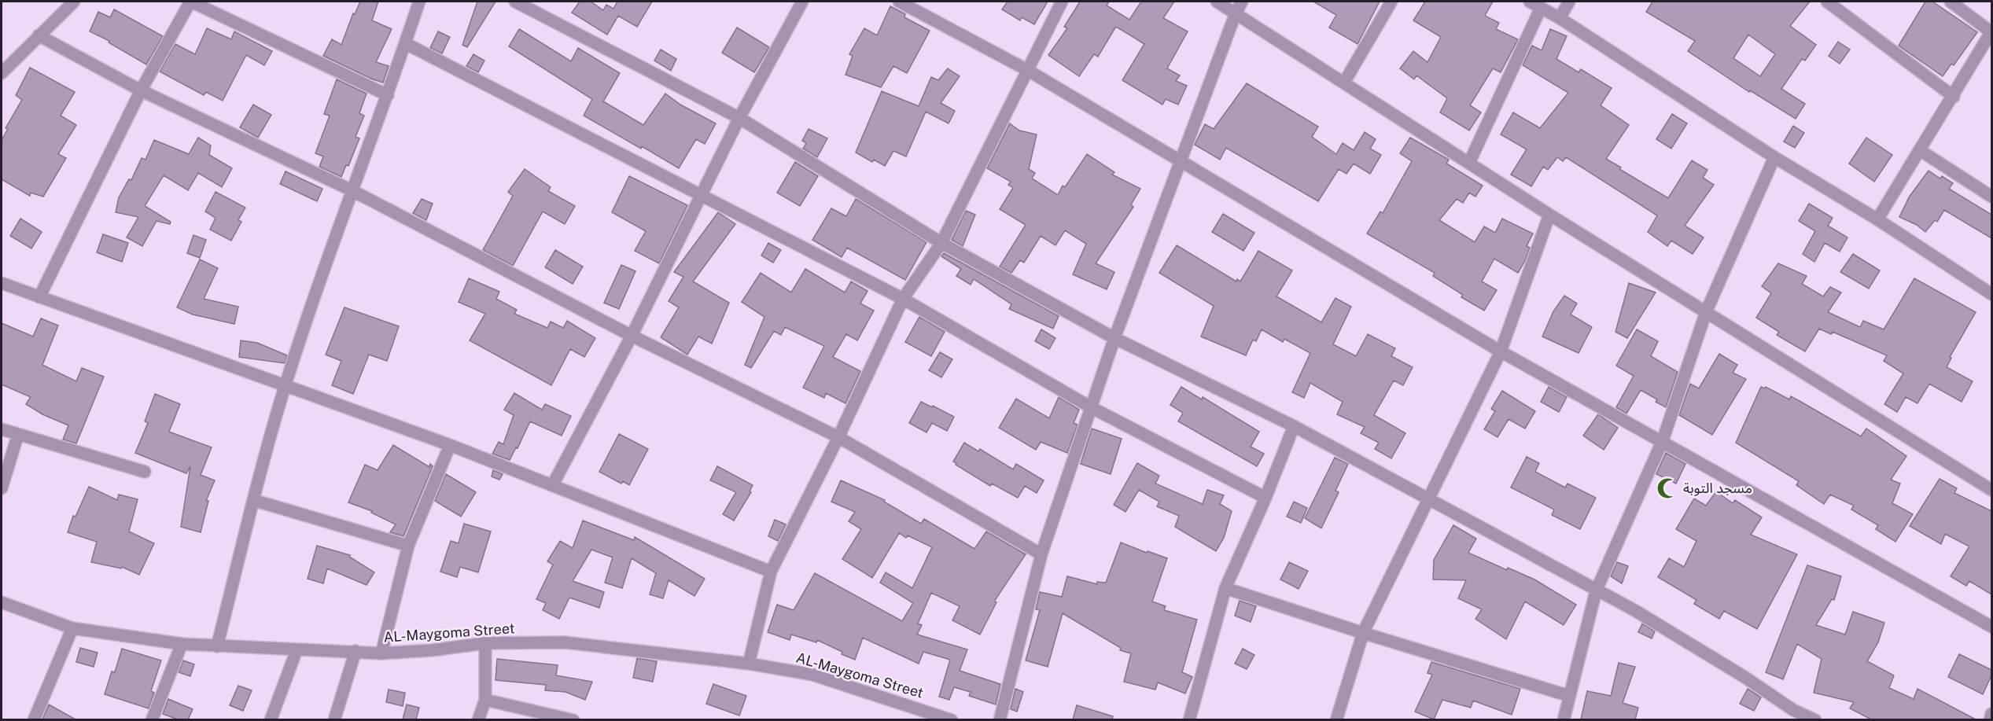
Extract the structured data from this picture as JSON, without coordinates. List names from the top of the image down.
{
  "streets": {
    "street": ["AL-Maygoma Street"]
  },
  "places": {
    "mosque": ["مسجد التوبة"]
  }
}
